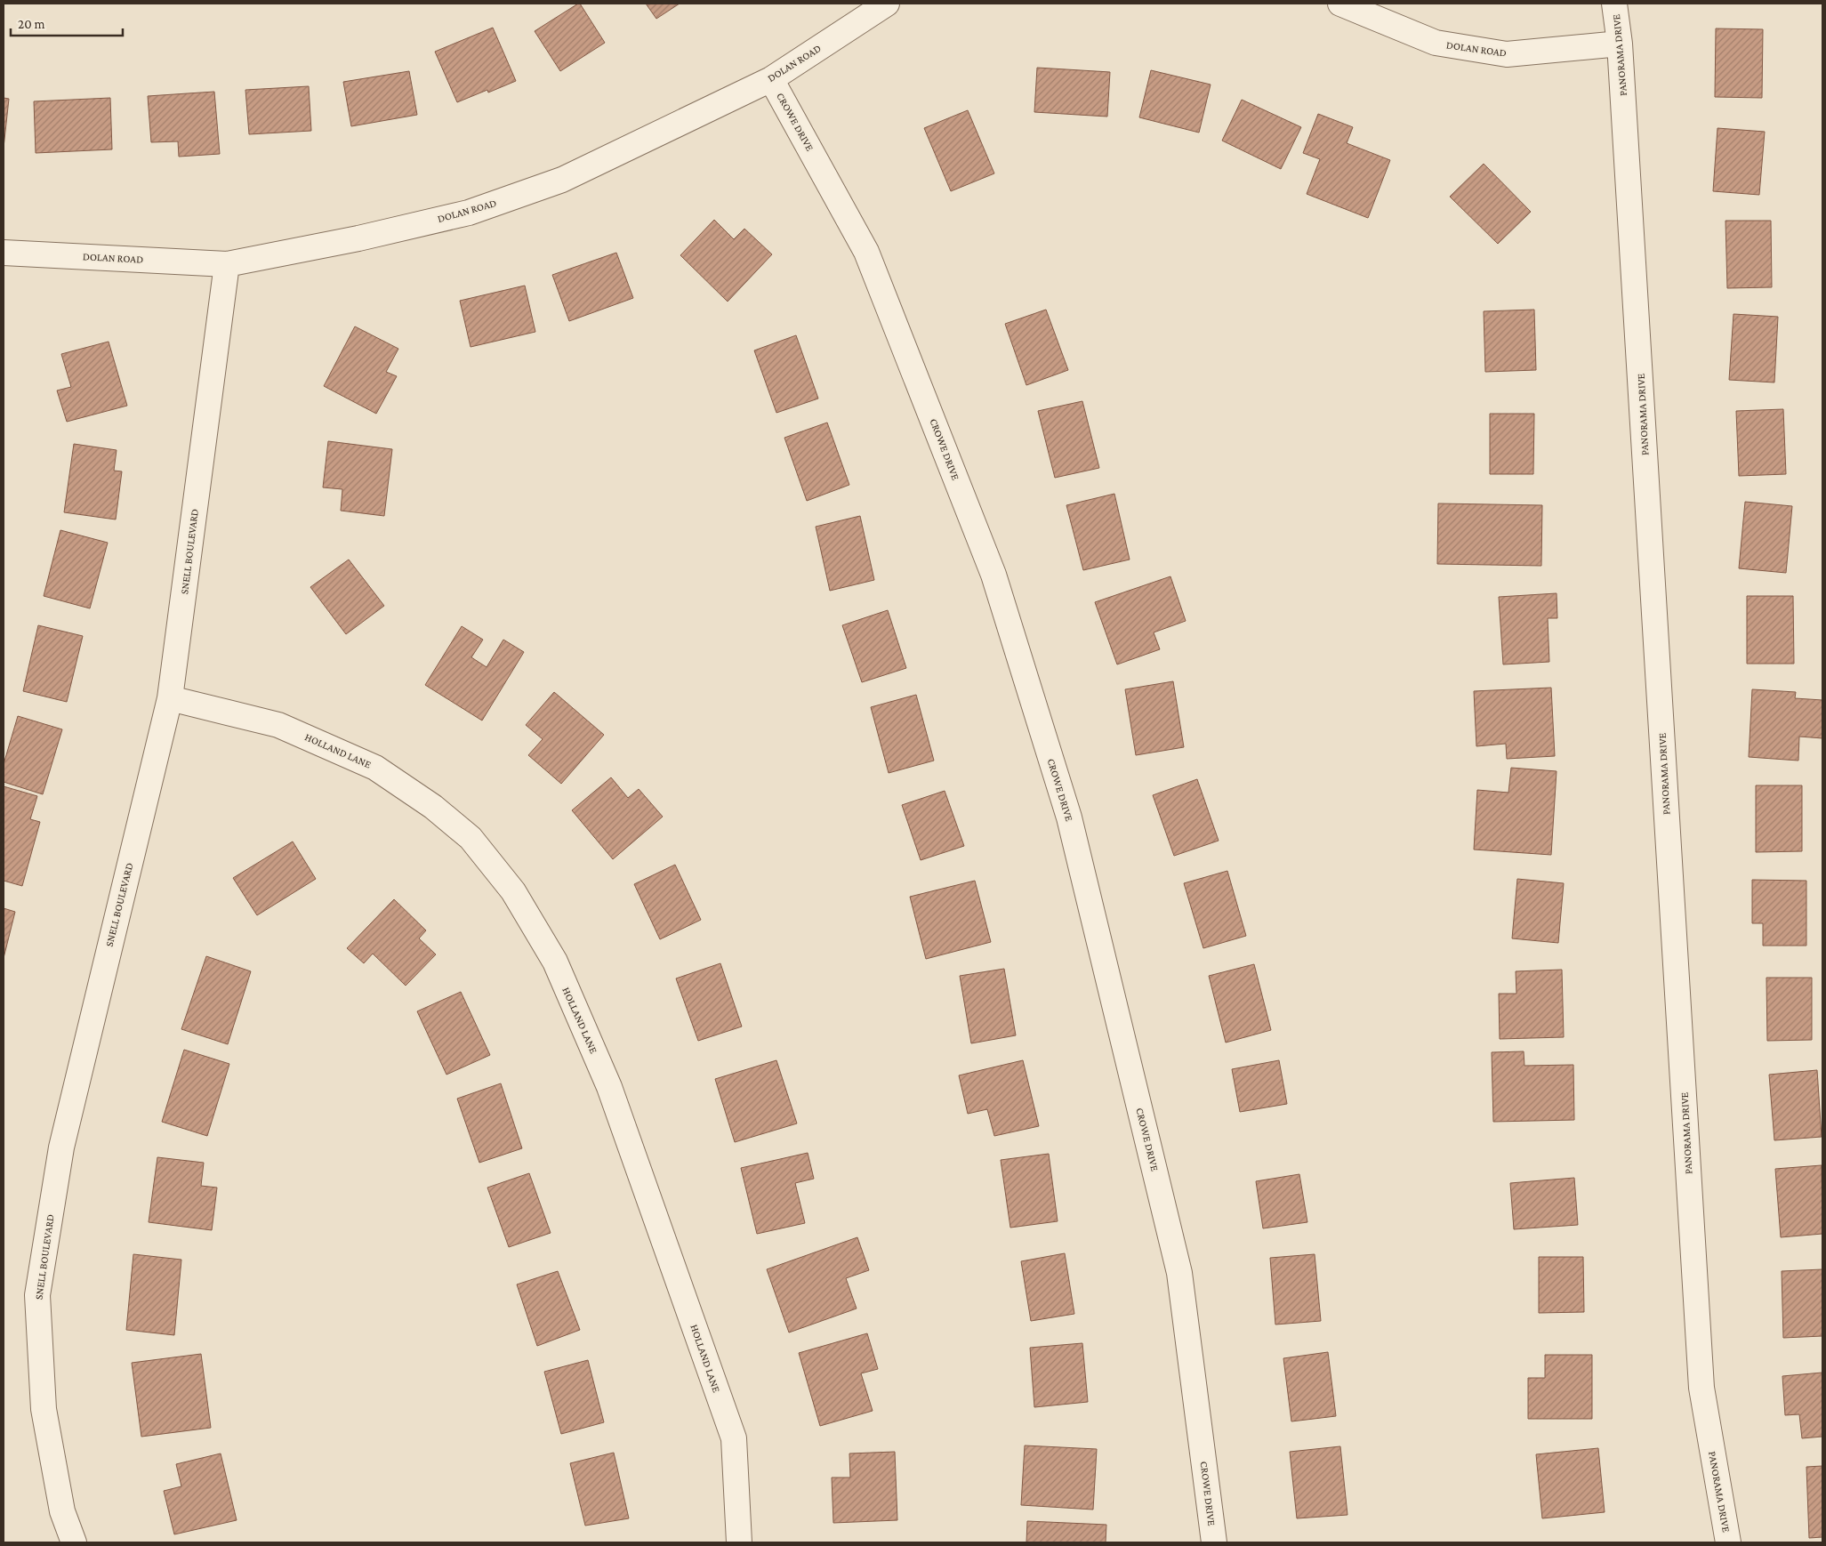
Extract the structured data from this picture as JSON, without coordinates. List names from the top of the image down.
{
  "streets": {
    "street": [
      "DOLAN ROAD",
      "PANORAMA DRIVE",
      "CROWE DRIVE",
      "SNELL BOULEVARD",
      "HOLLAND LANE"
    ]
  },
  "crossings": [
    ["DOLAN ROAD", "PANORAMA DRIVE"],
    ["DOLAN ROAD", "CROWE DRIVE"],
    ["DOLAN ROAD", "SNELL BOULEVARD"],
    ["SNELL BOULEVARD", "HOLLAND LANE"]
  ],
  "scale_bar": "20 m"
}
